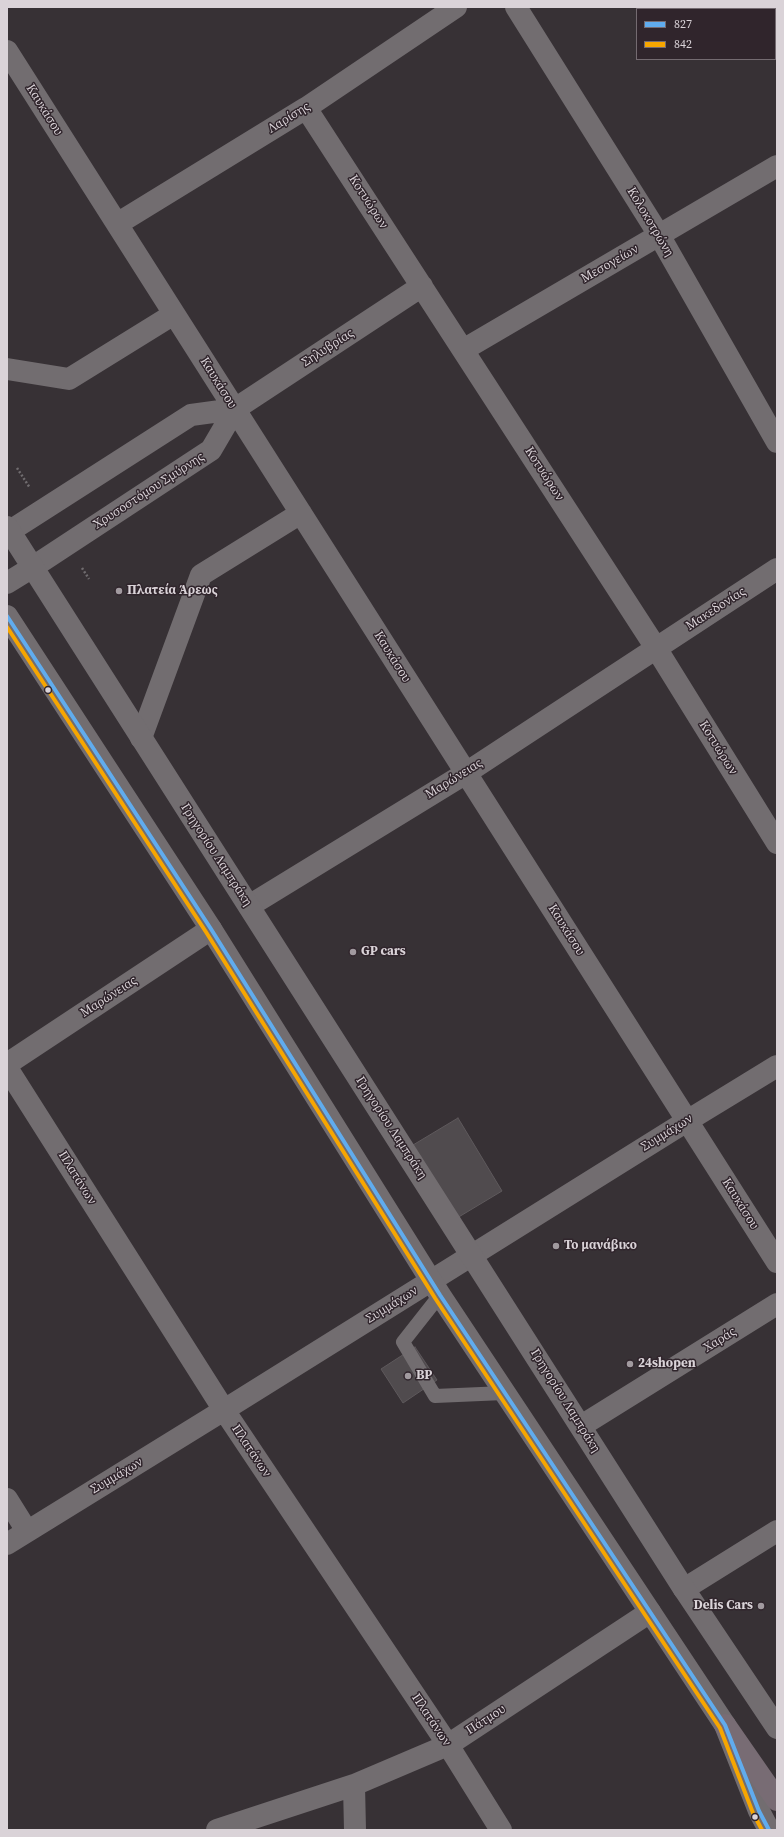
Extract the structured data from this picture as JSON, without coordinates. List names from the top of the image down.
{
  "streets": {
    "street": [
      "Καυκάσου",
      "Λαρίσης",
      "Κοτυώρων",
      "Κολοκοτρώνη",
      "Μεσογείων",
      "Σηλυβρίας",
      "Χρυσοστόμου Σμύρνης",
      "Μακεδονίας",
      "Μαρώνειας",
      "Γρηγορίου Λαμπράκη",
      "Συμμάχων",
      "Πλατάνων",
      "Χαράς",
      "Πάτμου"
    ]
  },
  "crossings": [
    ["Καυκάσου", "Λαρίσης"],
    ["Καυκάσου", "Σηλυβρίας"],
    ["Καυκάσου", "Χρυσοστόμου Σμύρνης"],
    ["Καυκάσου", "Μαρώνειας"],
    ["Καυκάσου", "Συμμάχων"],
    ["Λαρίσης", "Κοτυώρων"],
    ["Κοτυώρων", "Μεσογείων"],
    ["Κοτυώρων", "Σηλυβρίας"],
    ["Κοτυώρων", "Μακεδονίας"],
    ["Κοτυώρων", "Μαρώνειας"],
    ["Κολοκοτρώνη", "Μεσογείων"],
    ["Σηλυβρίας", "Χρυσοστόμου Σμύρνης"],
    ["Χρυσοστόμου Σμύρνης", "Γρηγορίου Λαμπράκη"],
    ["Μακεδονίας", "Μαρώνειας"],
    ["Μαρώνειας", "Γρηγορίου Λαμπράκη"],
    ["Γρηγορίου Λαμπράκη", "Συμμάχων"],
    ["Γρηγορίου Λαμπράκη", "Χαράς"],
    ["Συμμάχων", "Πλατάνων"],
    ["Πλατάνων", "Πάτμου"]
  ],
  "places": [
    "Πλατεία Άρεως",
    "GP cars",
    "Το μανάβικο",
    "24shopen",
    "BP",
    "Delis Cars"
  ],
  "lines": ["transit line 827", "transit line 842"],
  "legend": ["827", "842"]
}
